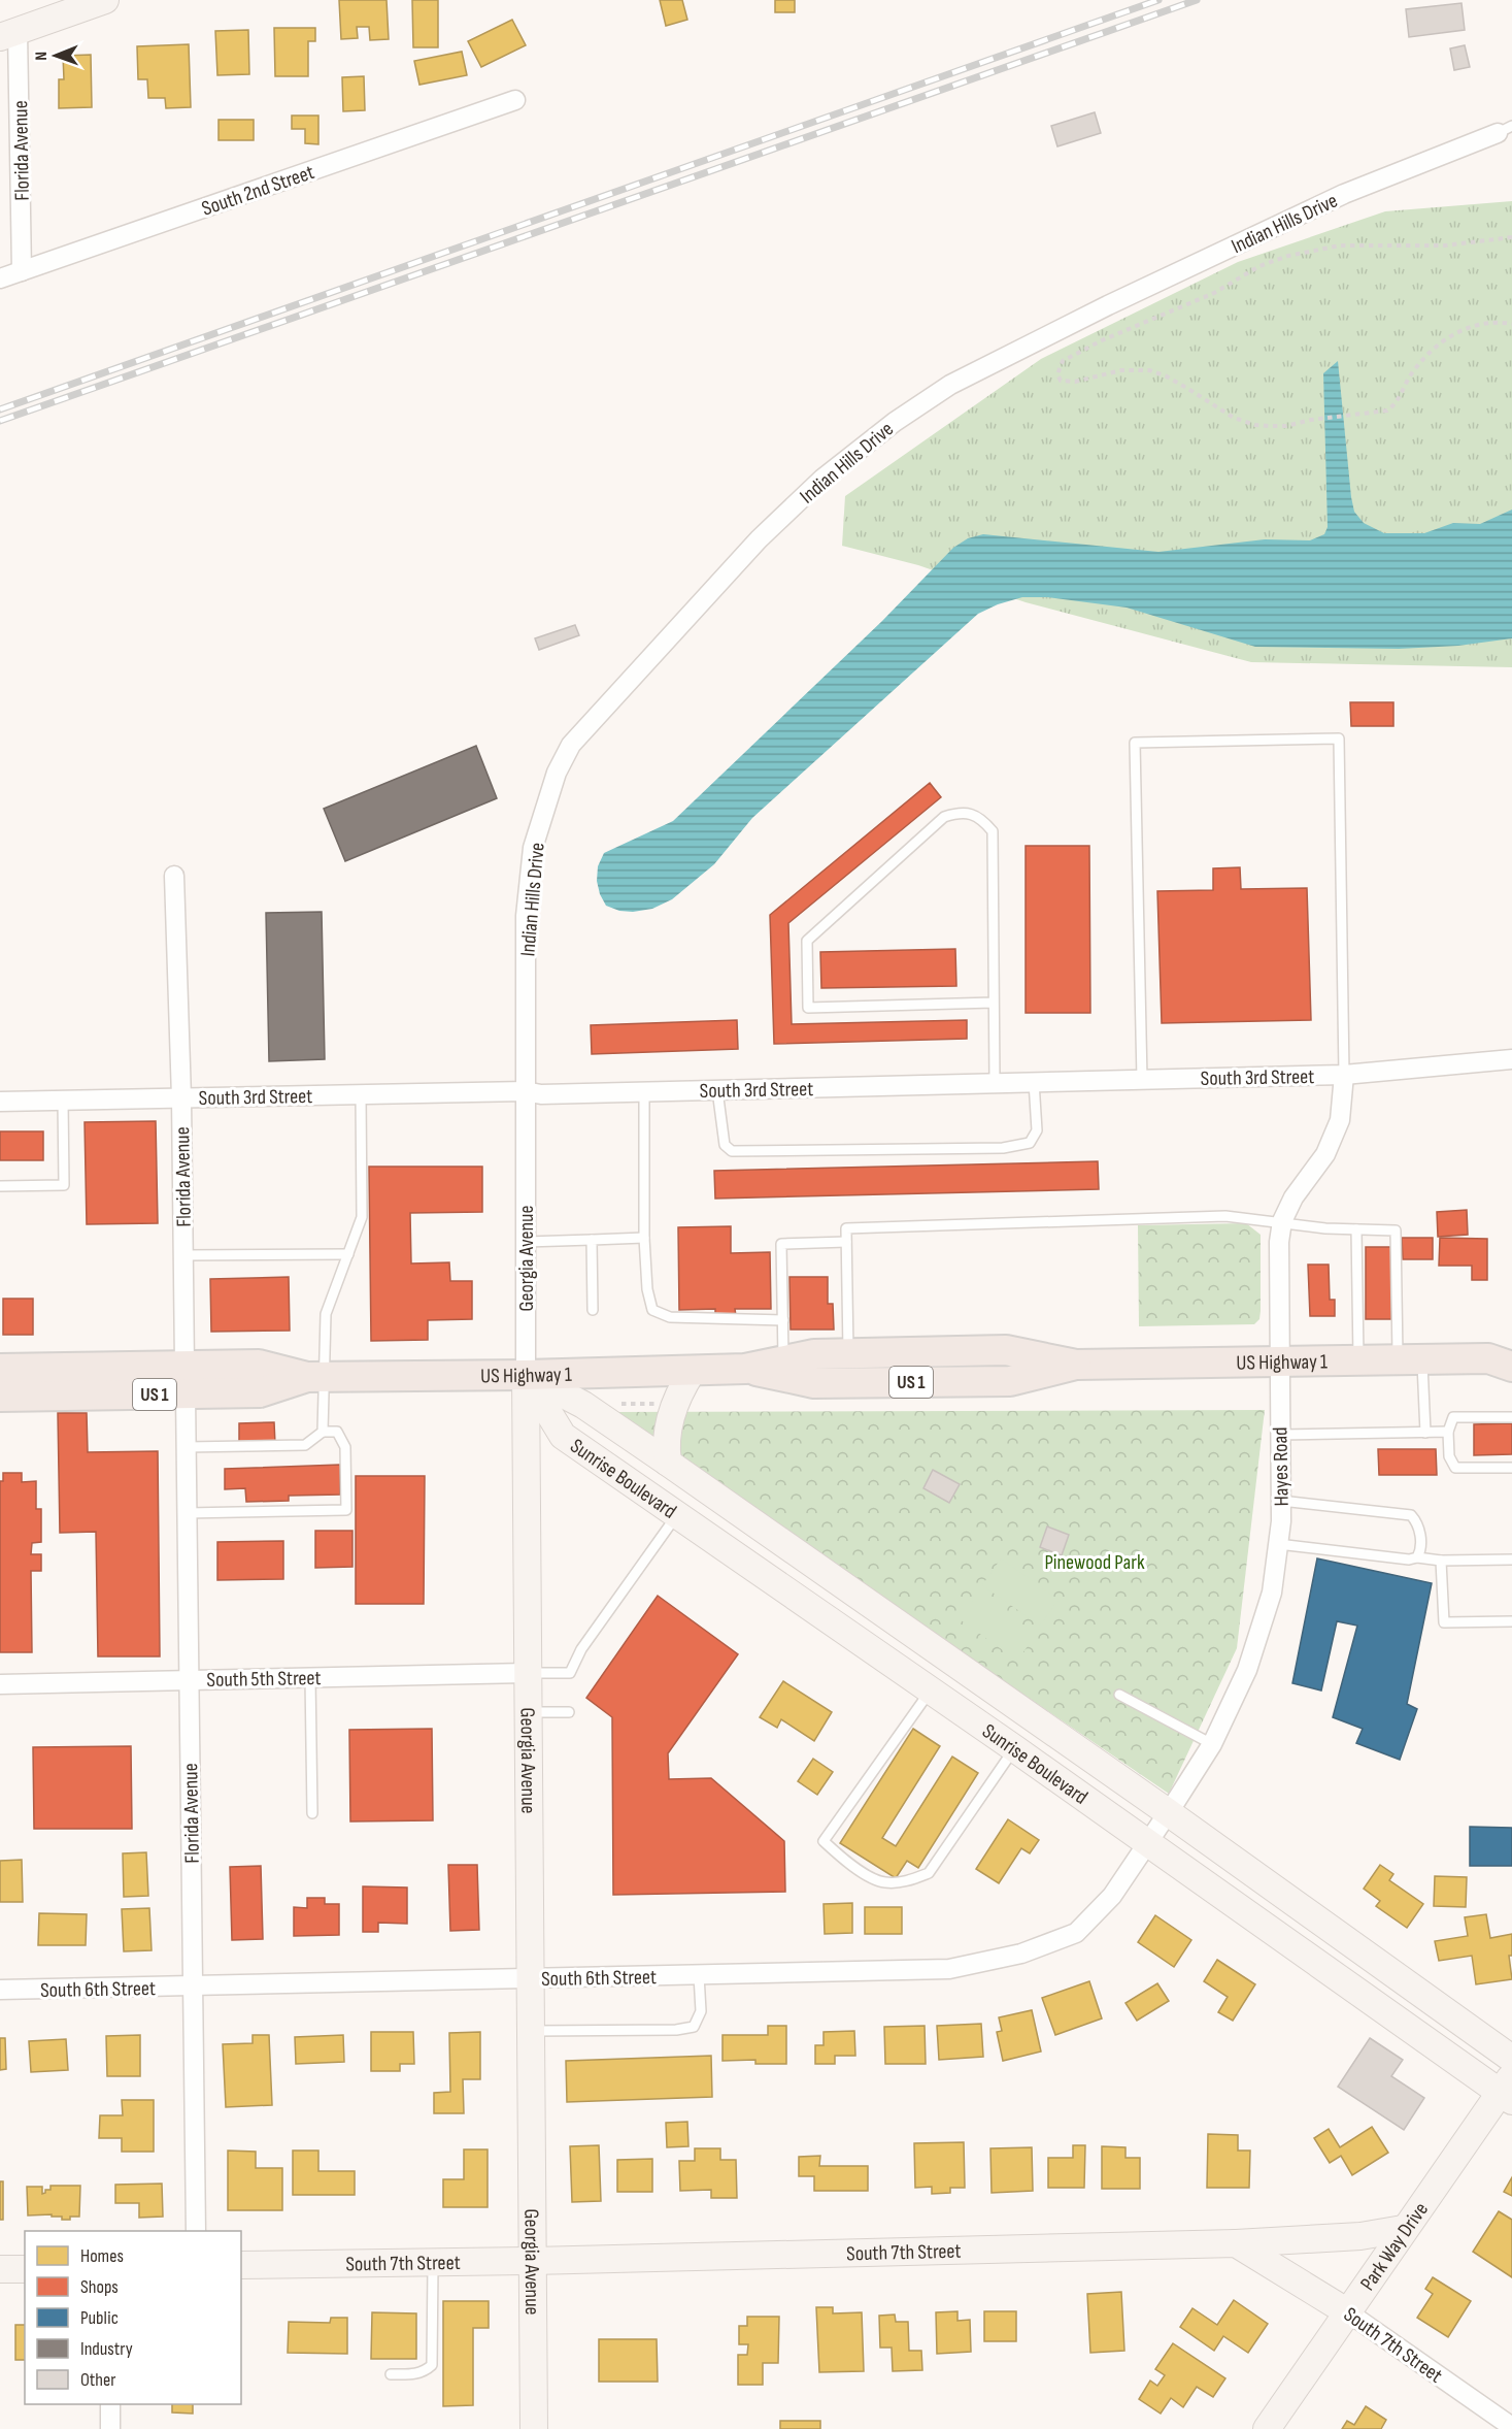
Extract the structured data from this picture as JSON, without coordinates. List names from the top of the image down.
{
  "streets": {
    "main road": ["US Highway 1", "US 1"],
    "street": [
      "Florida Avenue",
      "South 2nd Street",
      "Indian Hills Drive",
      "South 3rd Street",
      "Georgia Avenue",
      "Hayes Road",
      "Sunrise Boulevard",
      "South 5th Street",
      "South 6th Street",
      "Park Way Drive",
      "South 7th Street"
    ]
  },
  "crossings": [
    ["Florida Avenue", "South 2nd Street"],
    ["Florida Avenue", "South 3rd Street"],
    ["Florida Avenue", "US Highway 1"],
    ["Florida Avenue", "South 5th Street"],
    ["Florida Avenue", "South 6th Street"],
    ["Indian Hills Drive", "South 3rd Street"],
    ["Indian Hills Drive", "Georgia Avenue"],
    ["South 3rd Street", "Georgia Avenue"],
    ["South 3rd Street", "Hayes Road"],
    ["Georgia Avenue", "US Highway 1"],
    ["Georgia Avenue", "Sunrise Boulevard"],
    ["Georgia Avenue", "South 5th Street"],
    ["Georgia Avenue", "South 6th Street"],
    ["Georgia Avenue", "South 7th Street"],
    ["US Highway 1", "Hayes Road"],
    ["US Highway 1", "Sunrise Boulevard"],
    ["Hayes Road", "Sunrise Boulevard"],
    ["Hayes Road", "South 6th Street"],
    ["Sunrise Boulevard", "South 6th Street"],
    ["Sunrise Boulevard", "Park Way Drive"],
    ["Park Way Drive", "South 7th Street"]
  ],
  "parks": ["Pinewood Park"],
  "legend": [
    "Homes",
    "Shops",
    "Public",
    "Industry",
    "Other"
  ],
  "north": "left"
}
